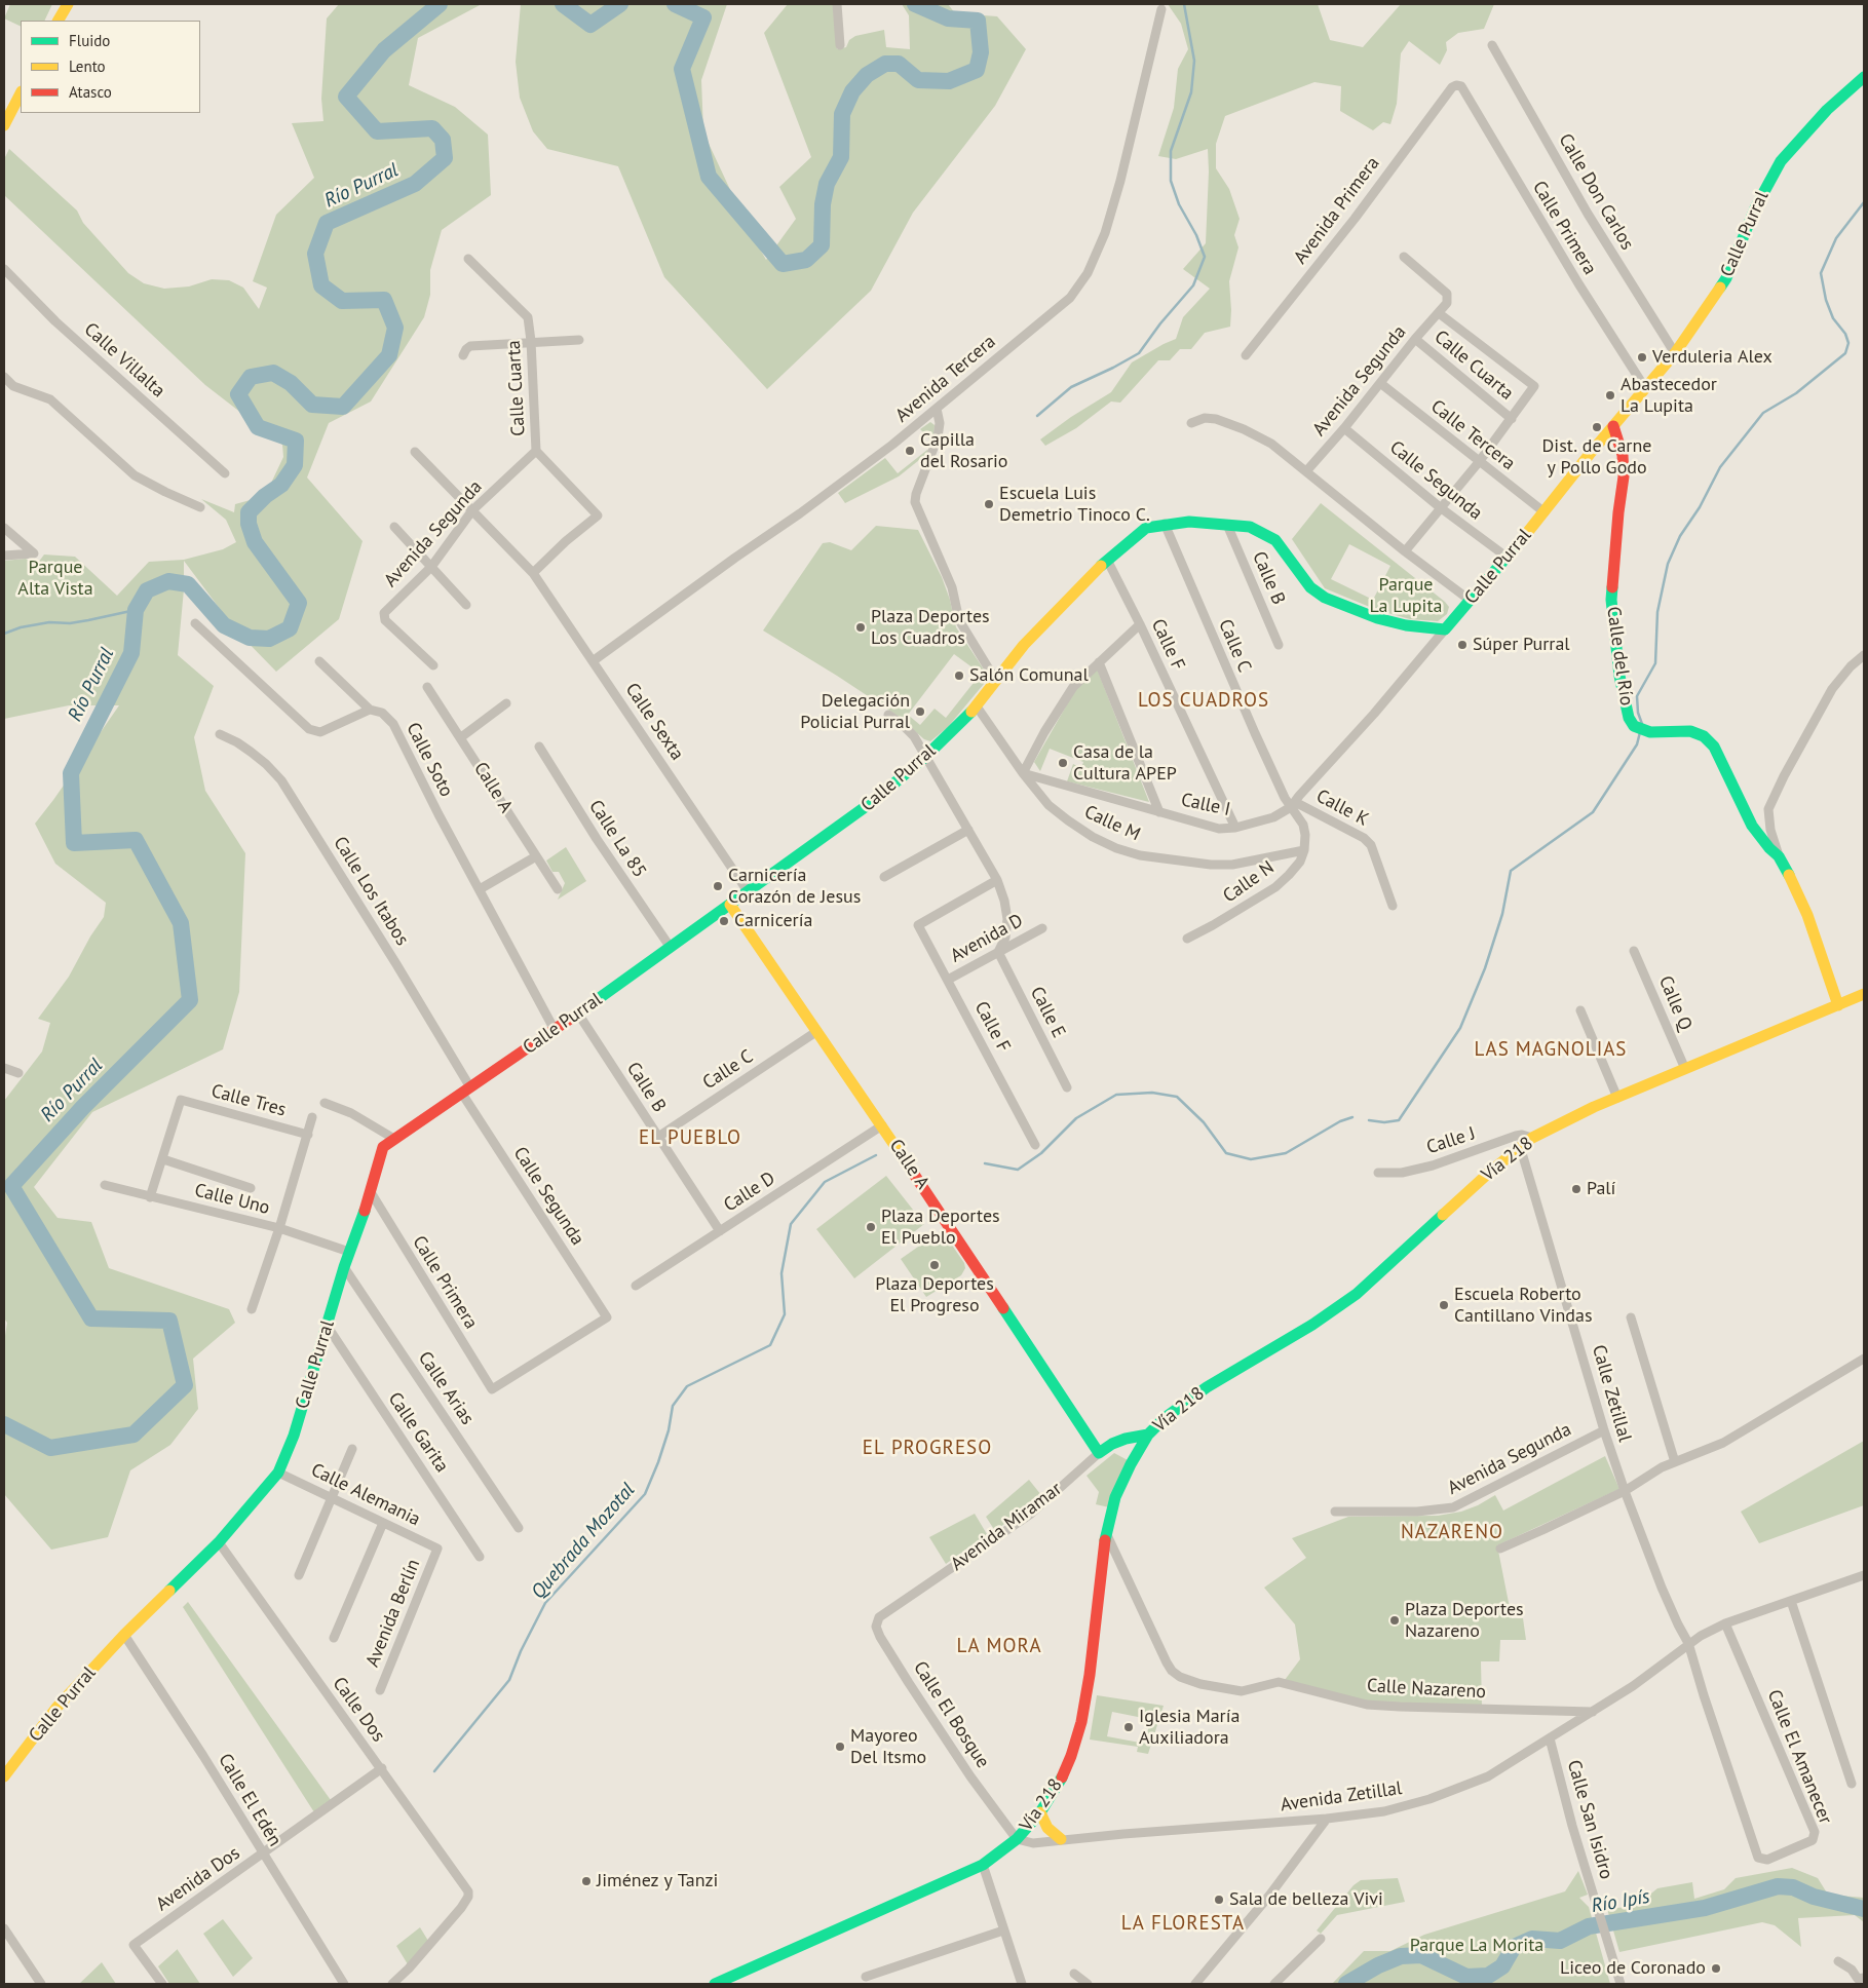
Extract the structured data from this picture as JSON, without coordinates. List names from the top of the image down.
{
  "streets": {
    "street": [
      "Calle Don Carlos",
      "Avenida Primera",
      "Calle Primera",
      "Calle Purral",
      "Calle Villalta",
      "Calle Cuarta",
      "Avenida Tercera",
      "Avenida Segunda",
      "Calle Tercera",
      "Calle Segunda",
      "Calle B",
      "Calle F",
      "Calle C",
      "Calle del Río",
      "Calle Sexta",
      "Calle Soto",
      "Calle A",
      "Calle I",
      "Calle K",
      "Calle M",
      "Calle La 85",
      "Calle N",
      "Calle Los Itabos",
      "Avenida D",
      "Calle Q",
      "Calle E",
      "Calle Tres",
      "Calle J",
      "Vía 218",
      "Calle D",
      "Calle Uno",
      "Calle Arias",
      "Calle Zetillal",
      "Calle Garita",
      "Calle Alemania",
      "Avenida Miramar",
      "Avenida Berlín",
      "Calle Nazareno",
      "Calle Dos",
      "Calle El Bosque",
      "Calle El Amanecer",
      "Avenida Zetillal",
      "Calle El Edén",
      "Calle San Isidro",
      "Avenida Dos"
    ]
  },
  "crossings": [
    ["Calle Don Carlos", "Calle Purral"],
    ["Avenida Primera", "Calle Primera"],
    ["Calle Primera", "Calle Purral"],
    ["Calle Primera", "Calle Segunda"],
    ["Calle Purral", "Calle Tercera"],
    ["Calle Purral", "Calle Segunda"],
    ["Calle Purral", "Calle B"],
    ["Calle Purral", "Calle F"],
    ["Calle Purral", "Calle C"],
    ["Calle Purral", "Calle del Río"],
    ["Calle Purral", "Calle Sexta"],
    ["Calle Purral", "Calle Soto"],
    ["Calle Purral", "Calle A"],
    ["Calle Purral", "Calle I"],
    ["Calle Purral", "Calle La 85"],
    ["Calle Purral", "Calle Los Itabos"],
    ["Calle Purral", "Calle Uno"],
    ["Calle Purral", "Calle Arias"],
    ["Calle Purral", "Calle Garita"],
    ["Calle Purral", "Calle Alemania"],
    ["Calle Purral", "Calle Dos"],
    ["Calle Purral", "Calle El Edén"],
    ["Calle Cuarta", "Avenida Segunda"],
    ["Calle Cuarta", "Calle Sexta"],
    ["Avenida Tercera", "Calle Sexta"],
    ["Avenida Segunda", "Calle Tercera"],
    ["Avenida Segunda", "Calle Segunda"],
    ["Avenida Segunda", "Calle Zetillal"],
    ["Calle Segunda", "Calle Los Itabos"],
    ["Calle B", "Calle C"],
    ["Calle B", "Calle D"],
    ["Calle F", "Calle I"],
    ["Calle F", "Avenida D"],
    ["Calle C", "Calle A"],
    ["Calle C", "Calle I"],
    ["Calle C", "Calle K"],
    ["Calle del Río", "Vía 218"],
    ["Calle A", "Calle D"],
    ["Calle A", "Avenida Miramar"],
    ["Calle I", "Calle K"],
    ["Calle I", "Calle M"],
    ["Calle M", "Calle N"],
    ["Avenida D", "Calle E"],
    ["Calle Q", "Vía 218"],
    ["Calle J", "Vía 218"],
    ["Vía 218", "Calle Zetillal"],
    ["Vía 218", "Avenida Miramar"],
    ["Vía 218", "Calle Nazareno"],
    ["Vía 218", "Calle El Bosque"],
    ["Vía 218", "Avenida Zetillal"],
    ["Calle Zetillal", "Calle El Amanecer"],
    ["Calle Zetillal", "Avenida Zetillal"],
    ["Calle Alemania", "Avenida Berlín"],
    ["Avenida Miramar", "Calle El Bosque"],
    ["Calle Nazareno", "Avenida Zetillal"],
    ["Calle Dos", "Avenida Dos"],
    ["Calle El Bosque", "Avenida Zetillal"],
    ["Calle El Amanecer", "Avenida Zetillal"],
    ["Avenida Zetillal", "Calle San Isidro"],
    ["Calle El Edén", "Avenida Dos"]
  ],
  "districts": [
    "LOS CUADROS",
    "LAS MAGNOLIAS",
    "EL PUEBLO",
    "EL PROGRESO",
    "NAZARENO",
    "LA MORA",
    "LA FLORESTA"
  ],
  "water": ["Río Purral", "Quebrada Mozotal", "Río Ipís"],
  "parks": ["Parque Alta Vista", "Parque La Lupita", "Parque La Morita"],
  "places": [
    "Verduleria Alex",
    "Abastecedor La Lupita",
    "Dist. de Carne y Pollo Godo",
    "Capilla del Rosario",
    "Escuela Luis Demetrio Tinoco C.",
    "Plaza Deportes Los Cuadros",
    "Súper Purral",
    "Salón Comunal",
    "Delegación Policial Purral",
    "Casa de la Cultura APEP",
    "Carnicería Corazón de Jesus",
    "Carnicería",
    "Palí",
    "Plaza Deportes El Pueblo",
    "Plaza Deportes El Progreso",
    "Escuela Roberto Cantillano Vindas",
    "Plaza Deportes Nazareno",
    "Iglesia María Auxiliadora",
    "Mayoreo Del Itsmo",
    "Jiménez y Tanzi",
    "Sala de belleza Vivi",
    "Liceo de Coronado"
  ],
  "legend": ["Fluido", "Lento", "Atasco"]
}
